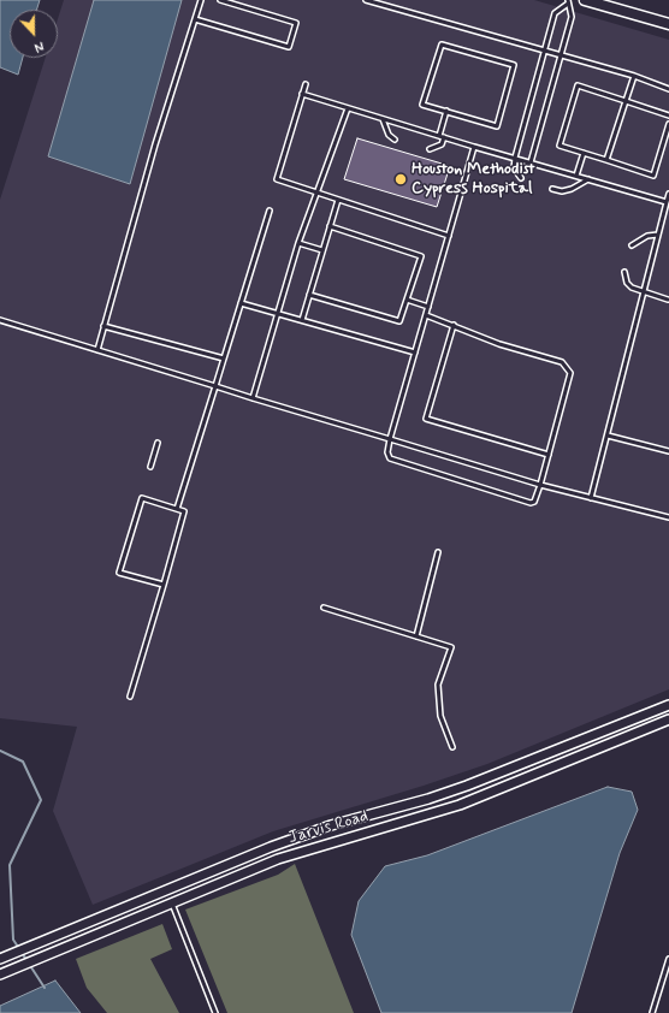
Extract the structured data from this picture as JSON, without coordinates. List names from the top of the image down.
{
  "streets": {
    "street": ["Jarvis Road"]
  },
  "places": ["Houston Methodist Cypress Hospital"],
  "north": "bottom"
}
